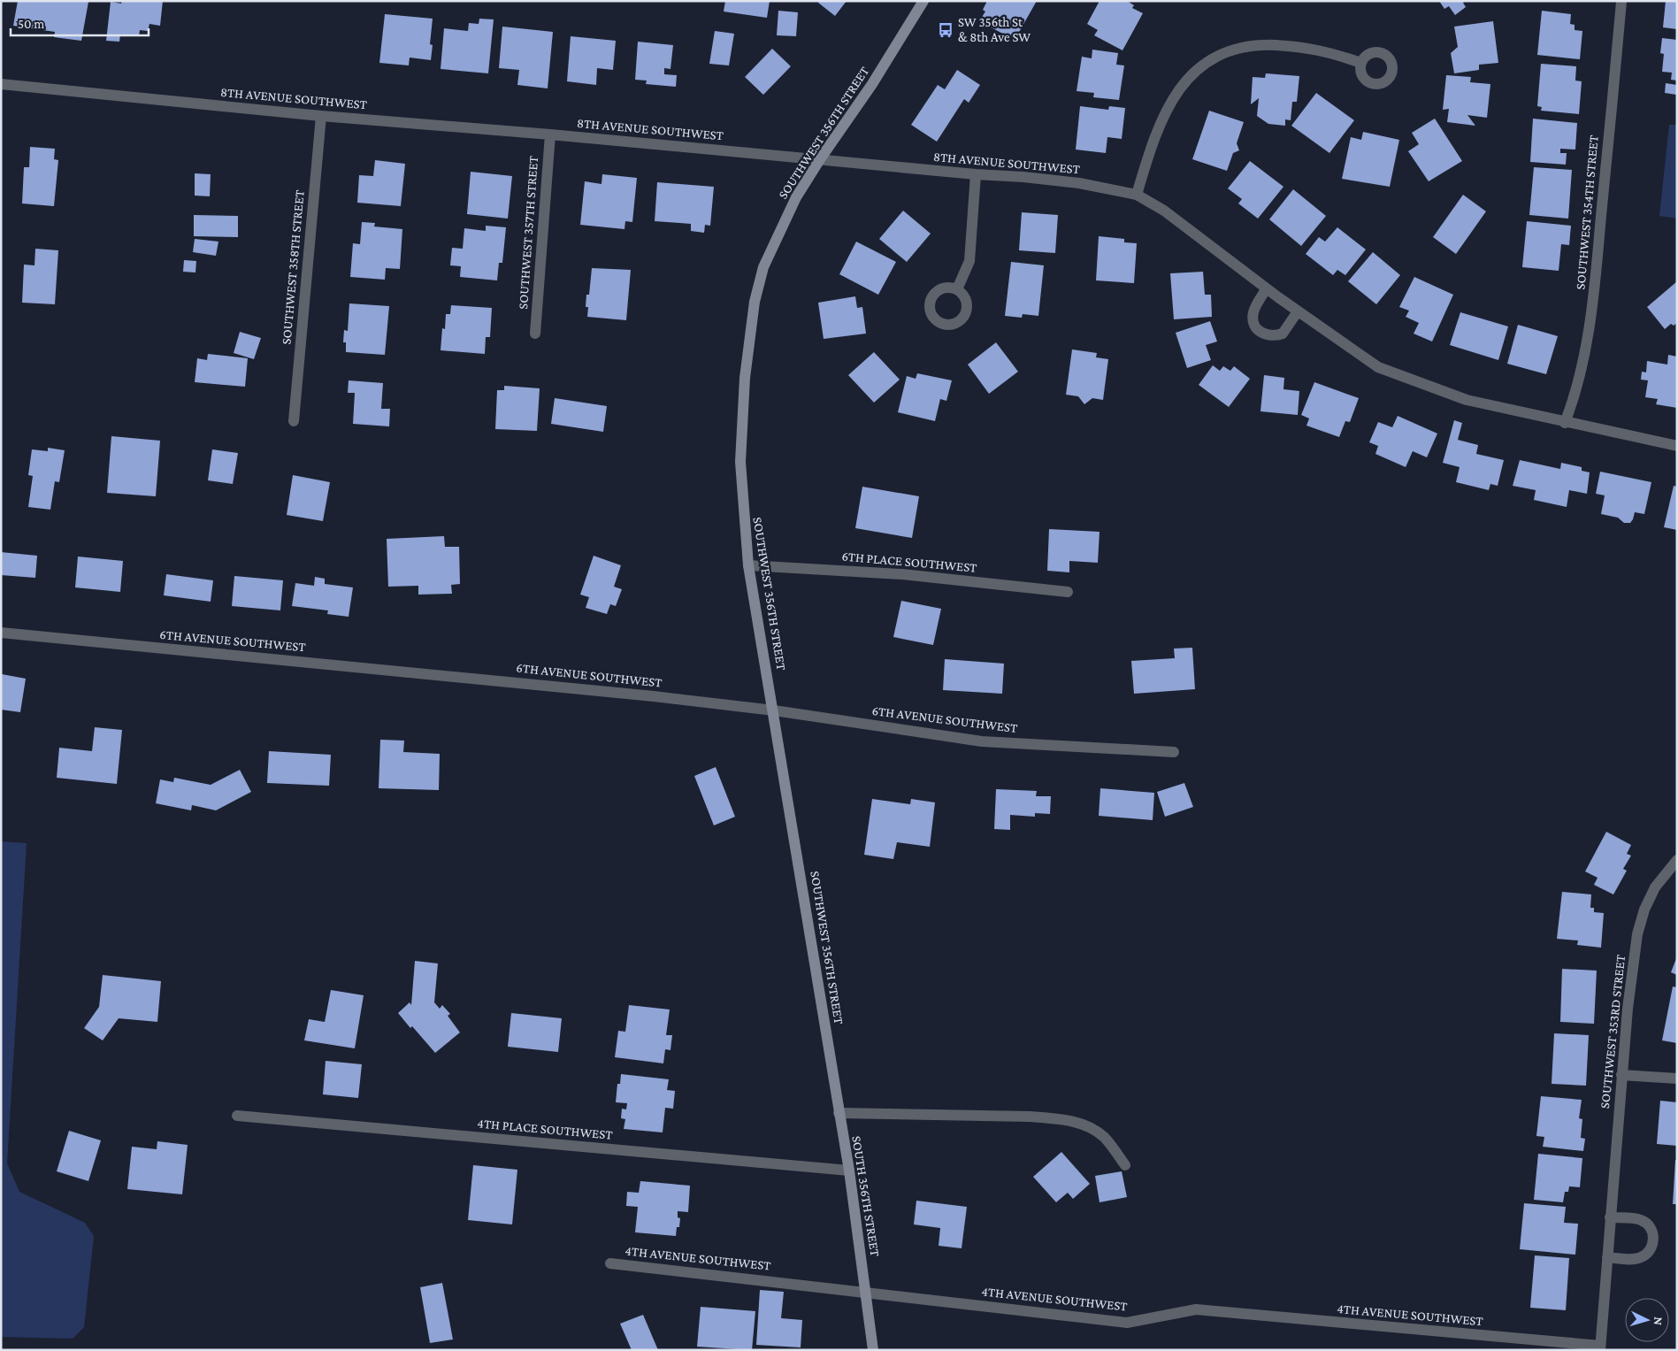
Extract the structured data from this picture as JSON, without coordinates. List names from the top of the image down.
{
  "streets": {
    "main road": ["SOUTHWEST 356TH STREET", "SOUTH 356TH STREET"],
    "street": [
      "8TH AVENUE SOUTHWEST",
      "SOUTHWEST 354TH STREET",
      "SOUTHWEST 357TH STREET",
      "SOUTHWEST 358TH STREET",
      "6TH PLACE SOUTHWEST",
      "6TH AVENUE SOUTHWEST",
      "SOUTHWEST 353RD STREET",
      "4TH PLACE SOUTHWEST",
      "4TH AVENUE SOUTHWEST"
    ]
  },
  "crossings": [
    ["8TH AVENUE SOUTHWEST", "SOUTHWEST 356TH STREET"],
    ["8TH AVENUE SOUTHWEST", "SOUTHWEST 354TH STREET"],
    ["8TH AVENUE SOUTHWEST", "SOUTHWEST 357TH STREET"],
    ["8TH AVENUE SOUTHWEST", "SOUTHWEST 358TH STREET"],
    ["SOUTHWEST 356TH STREET", "6TH PLACE SOUTHWEST"],
    ["SOUTHWEST 356TH STREET", "6TH AVENUE SOUTHWEST"],
    ["SOUTHWEST 356TH STREET", "SOUTH 356TH STREET"],
    ["SOUTHWEST 353RD STREET", "4TH AVENUE SOUTHWEST"],
    ["4TH PLACE SOUTHWEST", "SOUTH 356TH STREET"],
    ["SOUTH 356TH STREET", "4TH AVENUE SOUTHWEST"]
  ],
  "places": {
    "bus stop": ["SW 356th St & 8th Ave SW"]
  },
  "scale_bar": "50 m",
  "north": "right"
}
